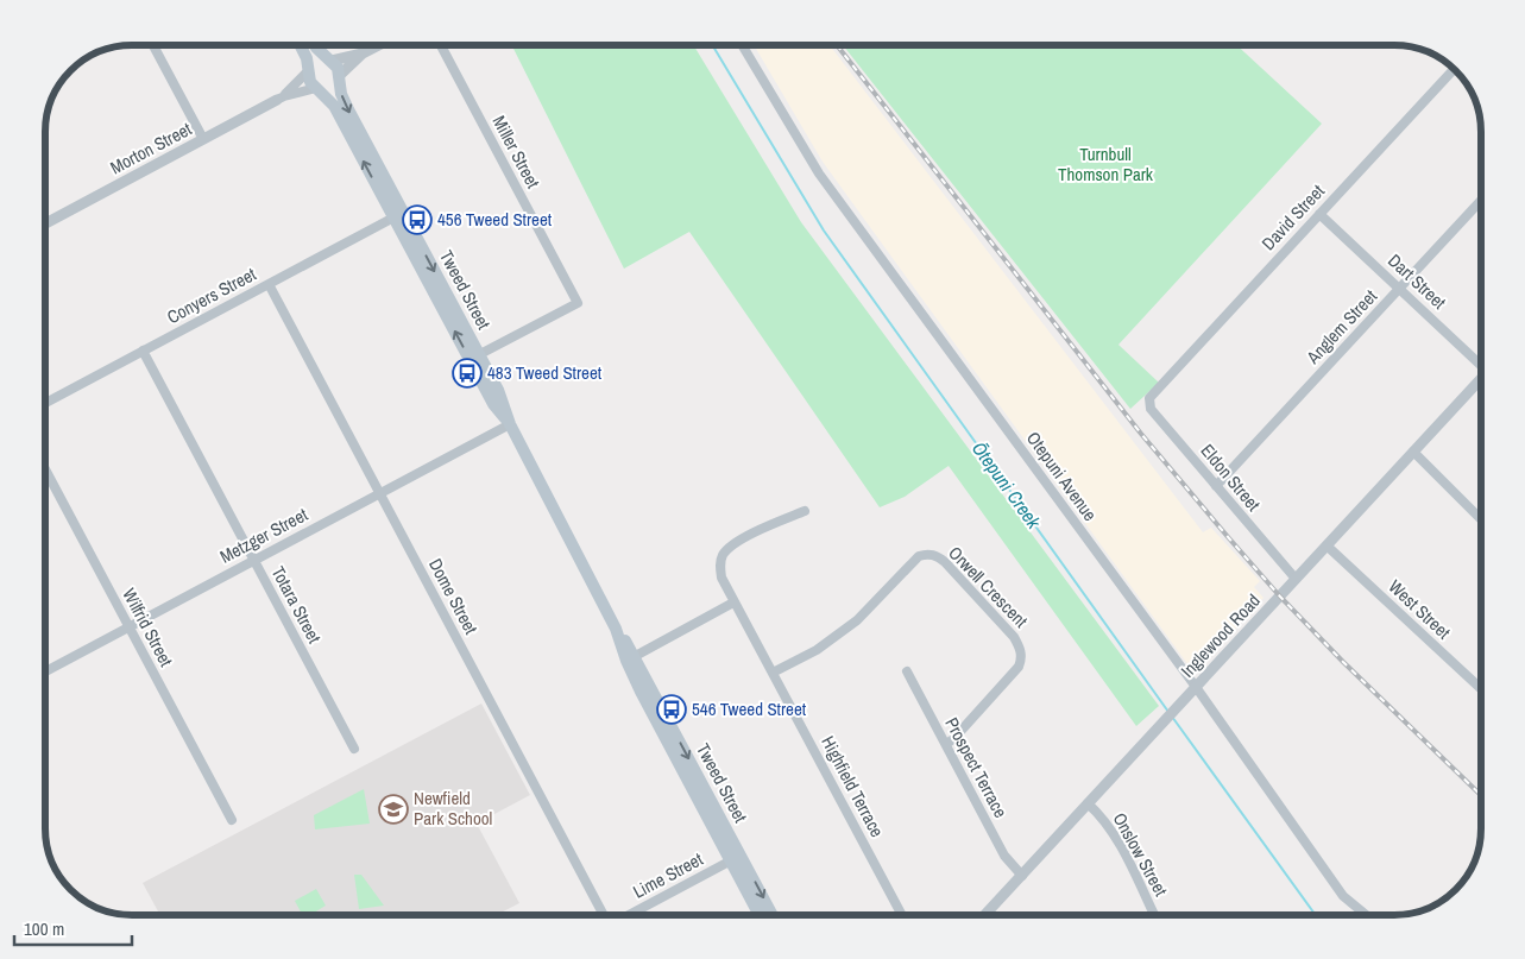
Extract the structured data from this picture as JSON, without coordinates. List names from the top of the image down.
{
  "streets": {
    "main road": ["Tweed Street"],
    "street": [
      "Morton Street",
      "Miller Street",
      "David Street",
      "Dart Street",
      "Conyers Street",
      "Anglem Street",
      "Otepuni Avenue",
      "Eldon Street",
      "Metzger Street",
      "Orwell Crescent",
      "Dome Street",
      "Totara Street",
      "West Street",
      "Wilfrid Street",
      "Inglewood Road",
      "Prospect Terrace",
      "Highfield Terrace",
      "Onslow Street",
      "Lime Street"
    ]
  },
  "crossings": [
    ["Morton Street", "Tweed Street"],
    ["Miller Street", "Tweed Street"],
    ["David Street", "Dart Street"],
    ["David Street", "Eldon Street"],
    ["Dart Street", "Anglem Street"],
    ["Tweed Street", "Conyers Street"],
    ["Tweed Street", "Metzger Street"],
    ["Tweed Street", "Lime Street"],
    ["Conyers Street", "Dome Street"],
    ["Conyers Street", "Totara Street"],
    ["Anglem Street", "Eldon Street"],
    ["Otepuni Avenue", "Inglewood Road"],
    ["Eldon Street", "Inglewood Road"],
    ["Metzger Street", "Dome Street"],
    ["Metzger Street", "Totara Street"],
    ["Metzger Street", "Wilfrid Street"],
    ["Orwell Crescent", "Prospect Terrace"],
    ["Orwell Crescent", "Highfield Terrace"],
    ["West Street", "Inglewood Road"],
    ["Inglewood Road", "Prospect Terrace"],
    ["Inglewood Road", "Onslow Street"]
  ],
  "water": ["Ōtepuni Creek"],
  "parks": ["Turnbull Thomson Park"],
  "places": {
    "bus stop": ["456 Tweed Street", "483 Tweed Street", "546 Tweed Street"],
    "school or university": ["Newfield Park School"]
  },
  "scale_bar": "100 m"
}
